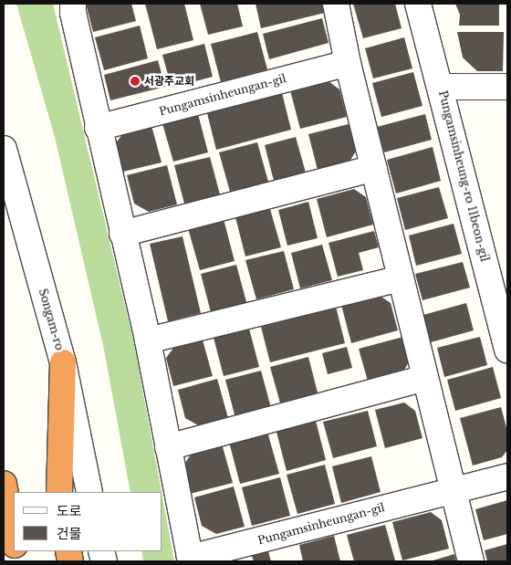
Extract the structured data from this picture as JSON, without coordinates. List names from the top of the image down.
{
  "streets": {
    "street": ["Pungamsinheungan-gil", "Pungamsinheung-ro 11beon-gil", "Songam-ro"]
  },
  "places": ["서광주교회"],
  "legend": ["도로", "건물"]
}
